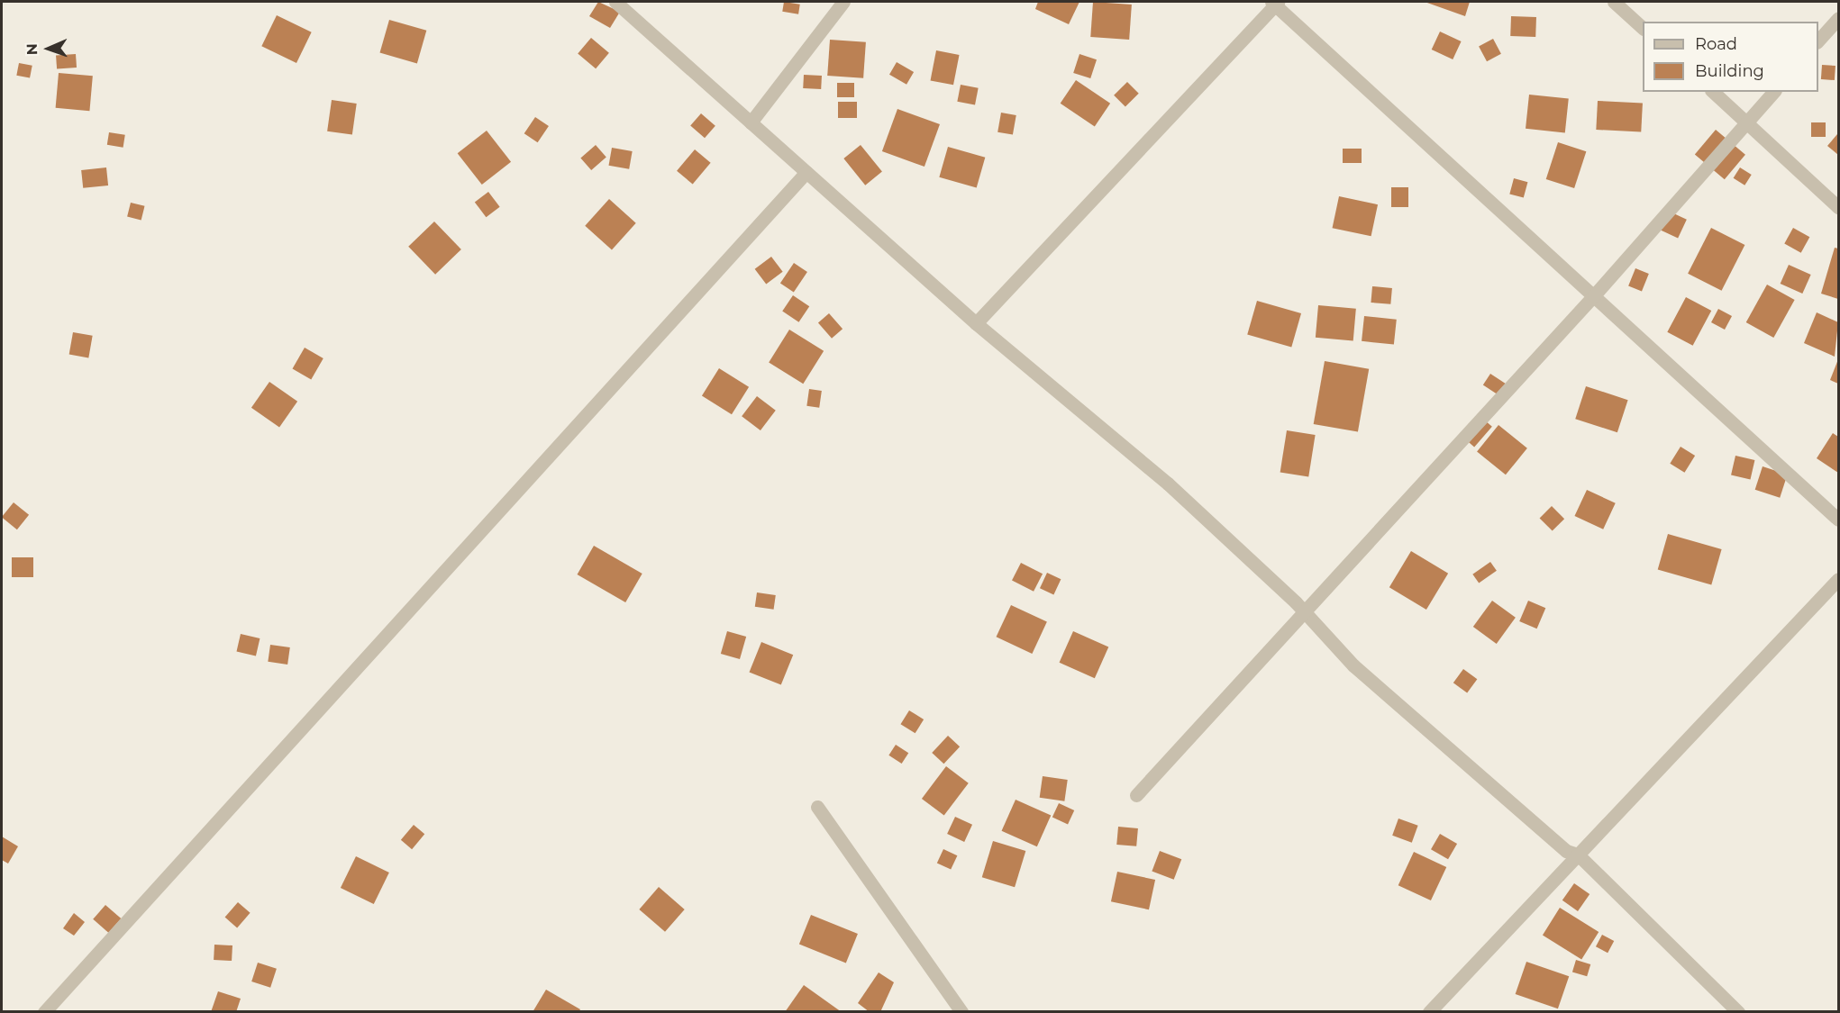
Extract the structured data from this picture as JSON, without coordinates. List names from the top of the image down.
{
  "legend": ["Road", "Building"],
  "north": "left"
}
